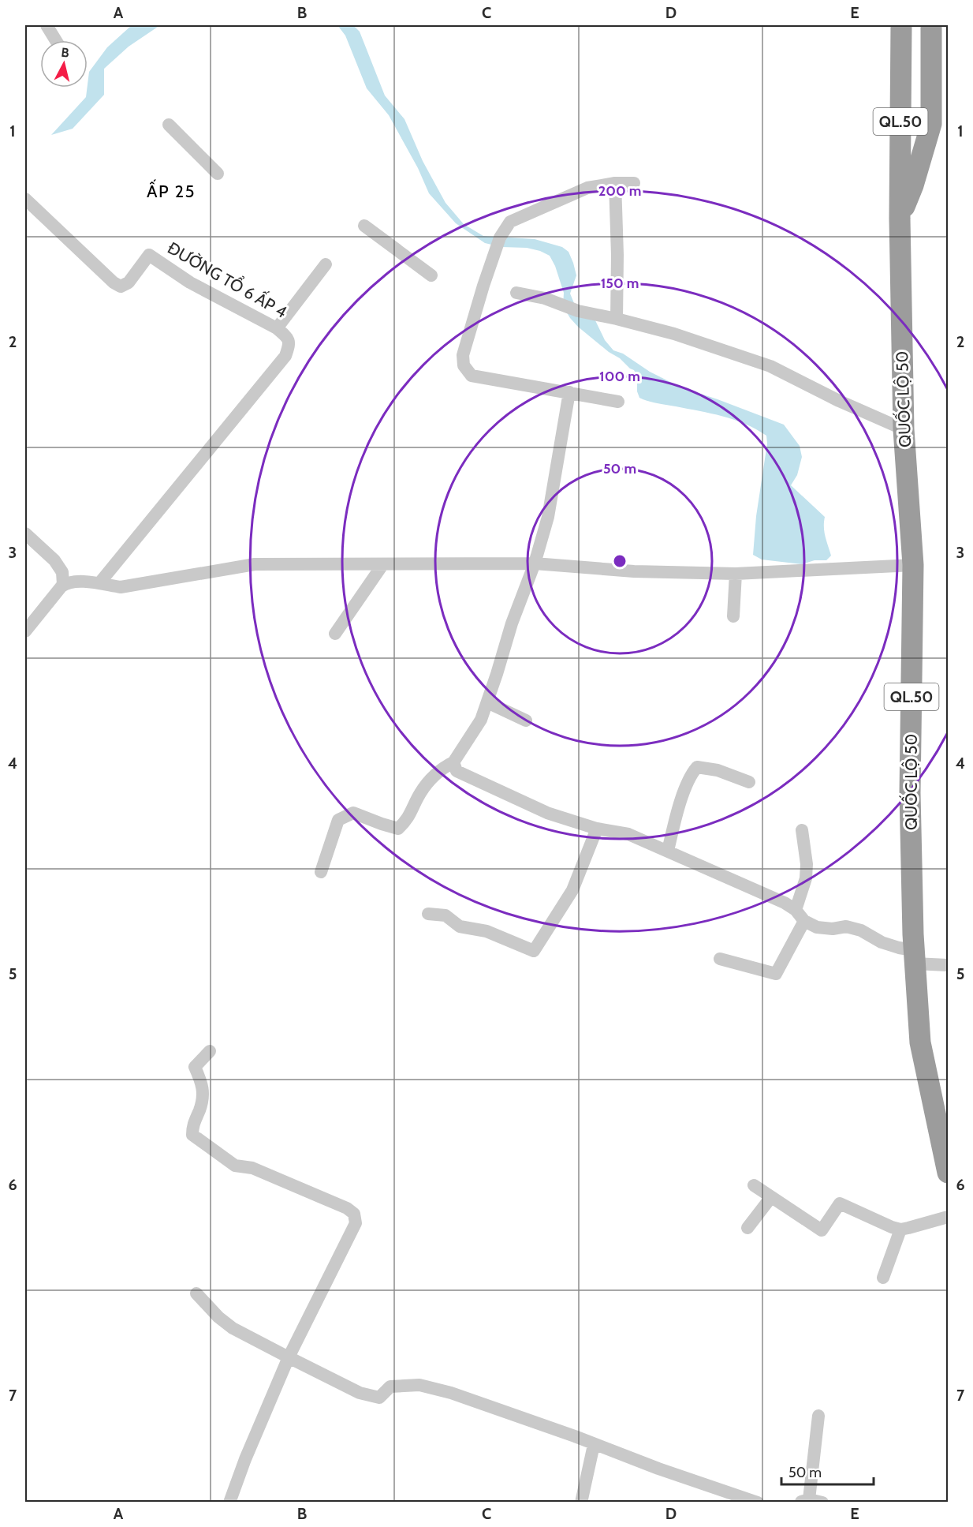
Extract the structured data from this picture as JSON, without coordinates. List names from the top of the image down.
{
  "streets": {
    "highway": ["QL.50", "QUỐC LỘ 50"],
    "street": ["ĐƯỜNG TỔ 6 ẤP 4"]
  },
  "crossings": [
    ["QL.50", "QUỐC LỘ 50"]
  ],
  "districts": ["ẤP 25"],
  "scale_bar": "50 m",
  "north": "top",
  "grid": {
    "columns": [
      "A",
      "B",
      "C",
      "D",
      "E"
    ],
    "rows": [
      "1",
      "2",
      "3",
      "4",
      "5",
      "6",
      "7"
    ]
  },
  "rings": [
    "200 m",
    "150 m",
    "100 m",
    "50 m"
  ]
}
